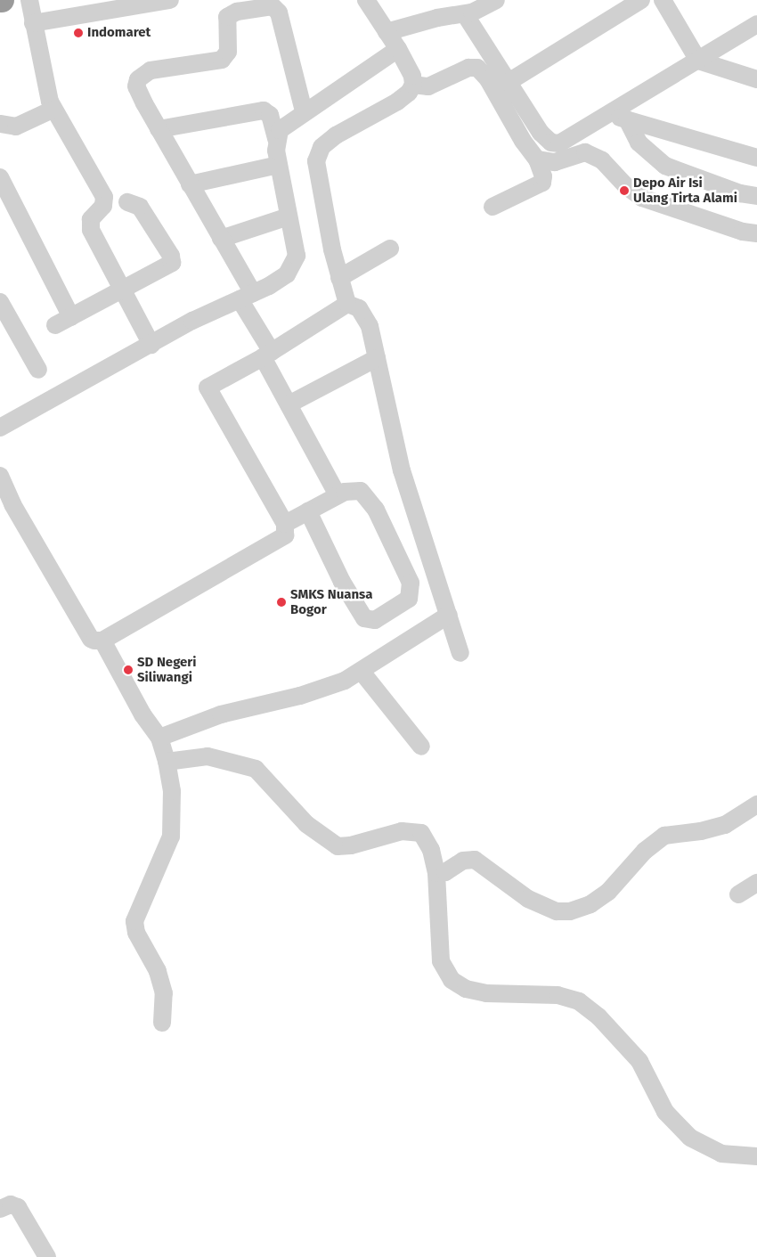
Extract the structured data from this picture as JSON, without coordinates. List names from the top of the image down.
{
  "places": [
    "Indomaret",
    "Depo Air Isi Ulang Tirta Alami",
    "SMKS Nuansa Bogor",
    "SD Negeri Siliwangi"
  ]
}
